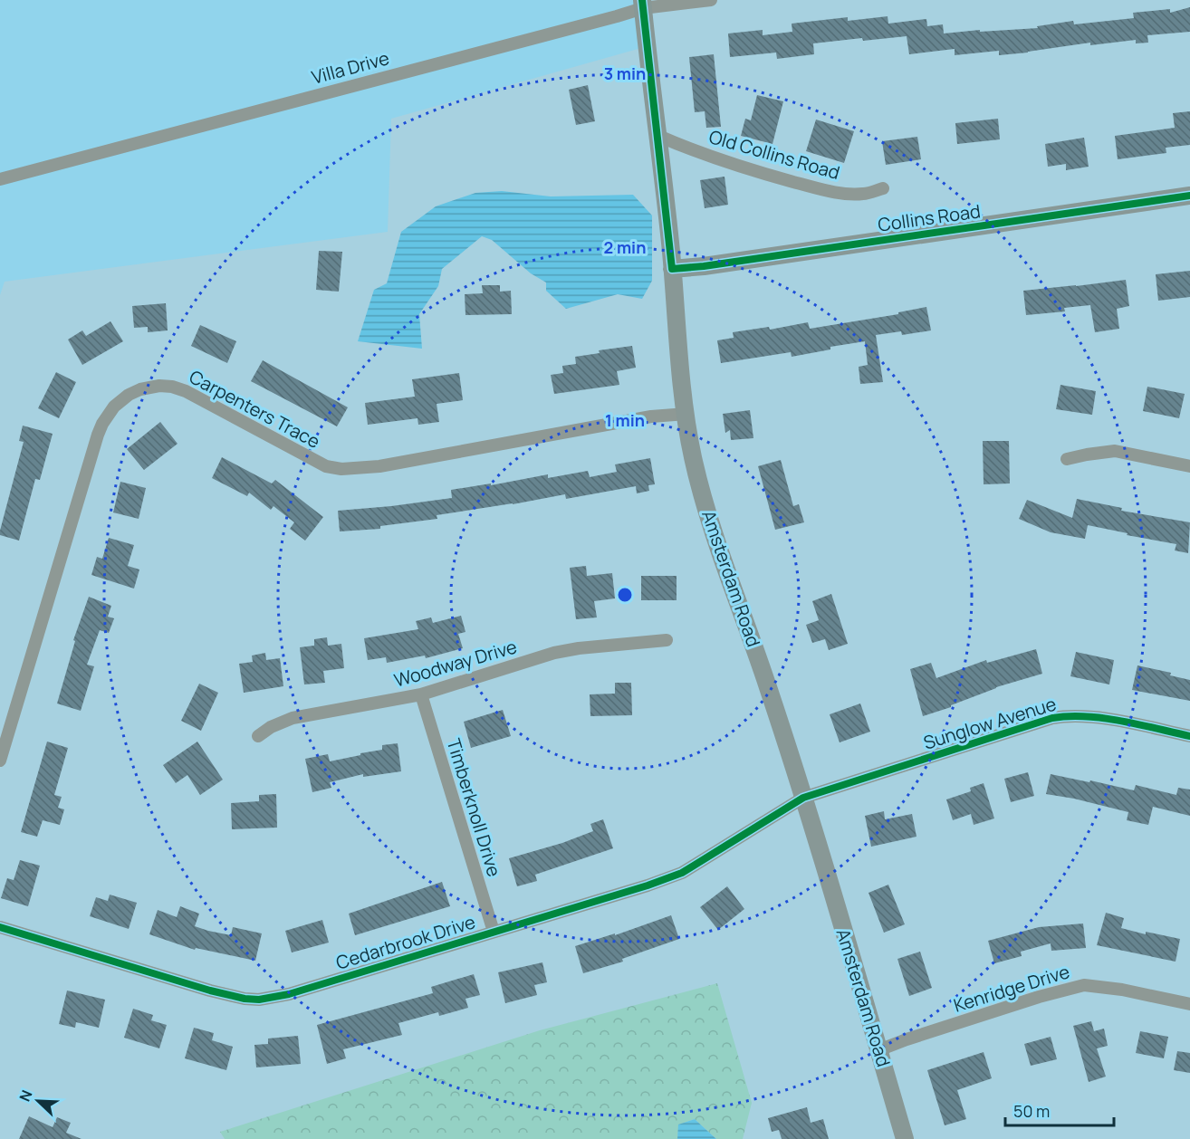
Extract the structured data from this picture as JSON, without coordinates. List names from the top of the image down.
{
  "streets": {
    "main road": ["Collins Road", "Amsterdam Road"],
    "street": [
      "Villa Drive",
      "Old Collins Road",
      "Carpenters Trace",
      "Woodway Drive",
      "Sunglow Avenue",
      "Timberknoll Drive",
      "Cedarbrook Drive",
      "Kenridge Drive"
    ]
  },
  "crossings": [
    ["Villa Drive", "Amsterdam Road"],
    ["Old Collins Road", "Amsterdam Road"],
    ["Collins Road", "Amsterdam Road"],
    ["Carpenters Trace", "Amsterdam Road"],
    ["Amsterdam Road", "Sunglow Avenue"],
    ["Amsterdam Road", "Cedarbrook Drive"],
    ["Amsterdam Road", "Kenridge Drive"],
    ["Woodway Drive", "Timberknoll Drive"],
    ["Sunglow Avenue", "Cedarbrook Drive"],
    ["Timberknoll Drive", "Cedarbrook Drive"]
  ],
  "scale_bar": "50 m",
  "north": "top left",
  "rings": ["3 min", "2 min", "1 min"]
}
